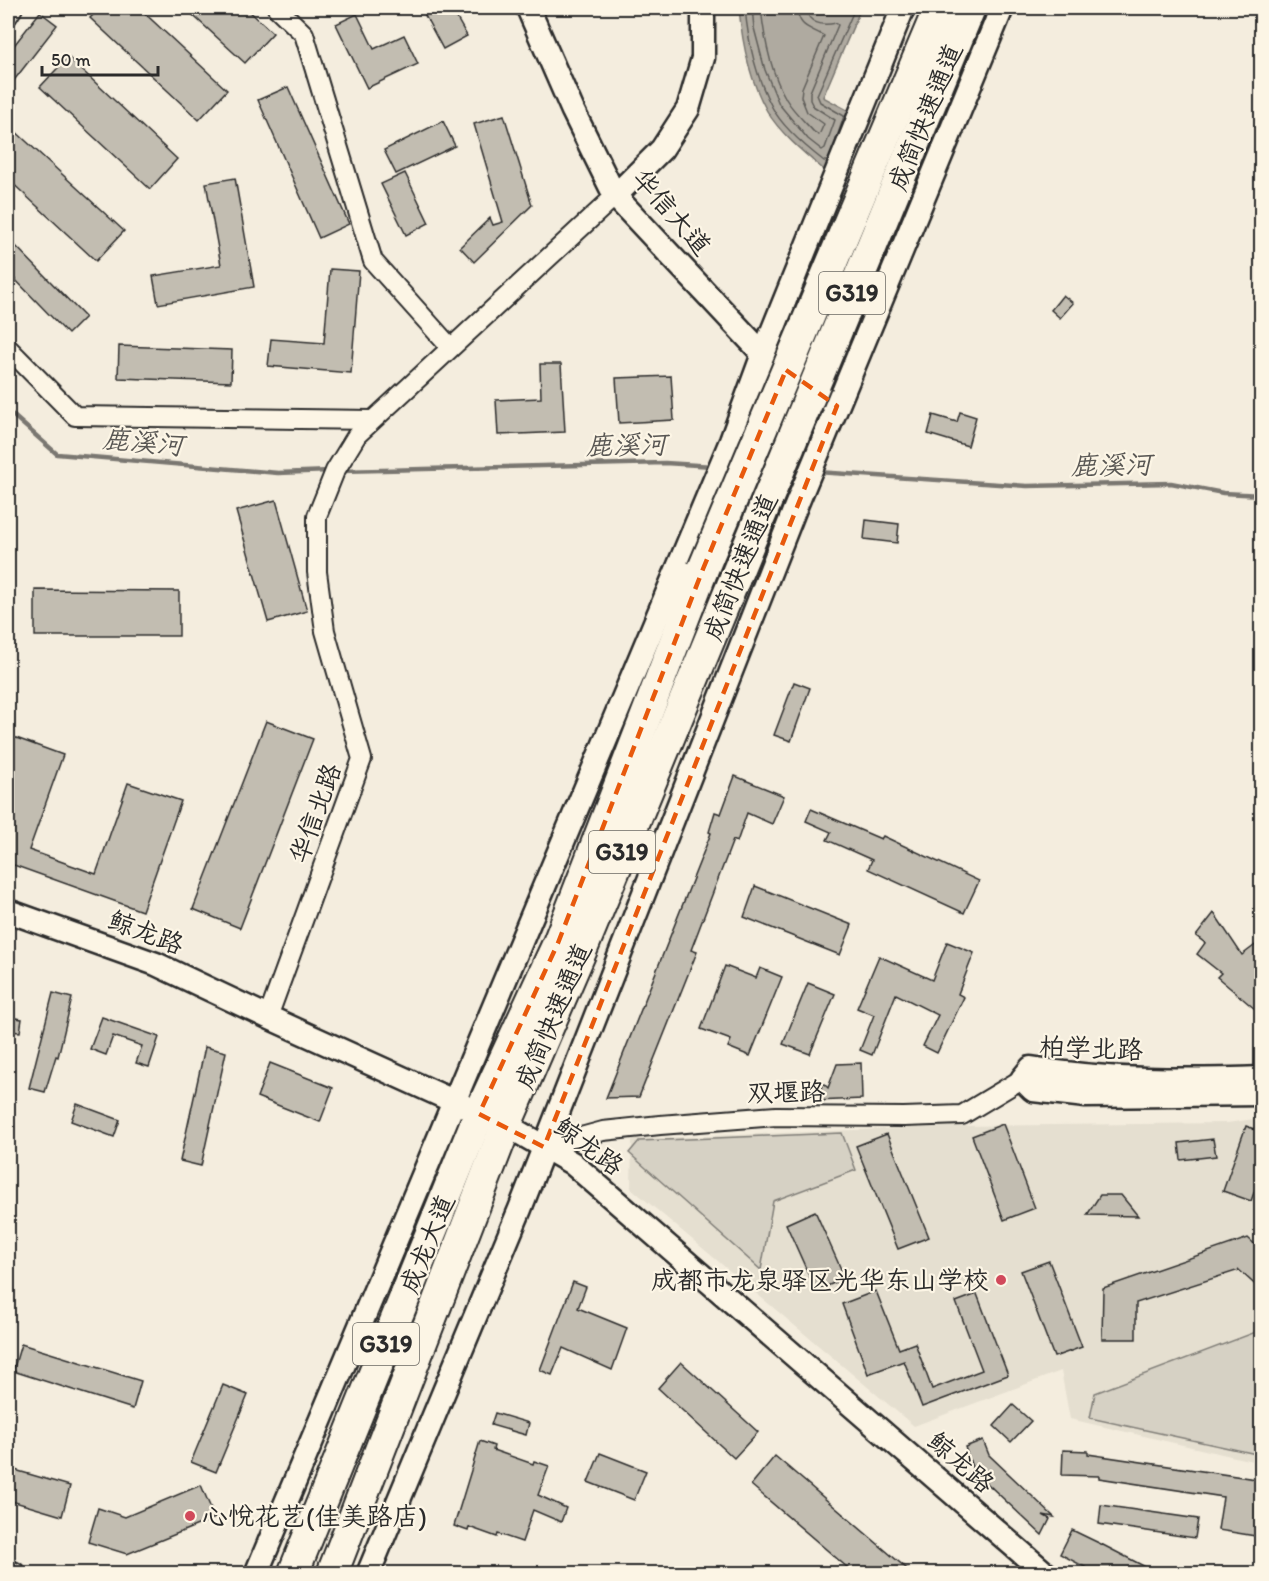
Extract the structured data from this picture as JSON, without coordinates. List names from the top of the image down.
{
  "streets": {
    "highway": ["成简快速通道", "G319", "成龙大道"],
    "street": [
      "华信大道",
      "华信北路",
      "鲸龙路",
      "柏学北路",
      "双堰路"
    ]
  },
  "crossings": [
    ["成简快速通道", "鲸龙路"],
    ["成简快速通道", "成龙大道"],
    ["华信北路", "鲸龙路"],
    ["鲸龙路", "双堰路"],
    ["鲸龙路", "成龙大道"],
    ["柏学北路", "双堰路"]
  ],
  "water": ["鹿溪河"],
  "places": ["成都市龙泉驿区光华东山学校", "心悦花艺(佳美路店)"],
  "scale_bar": "50 m"
}
